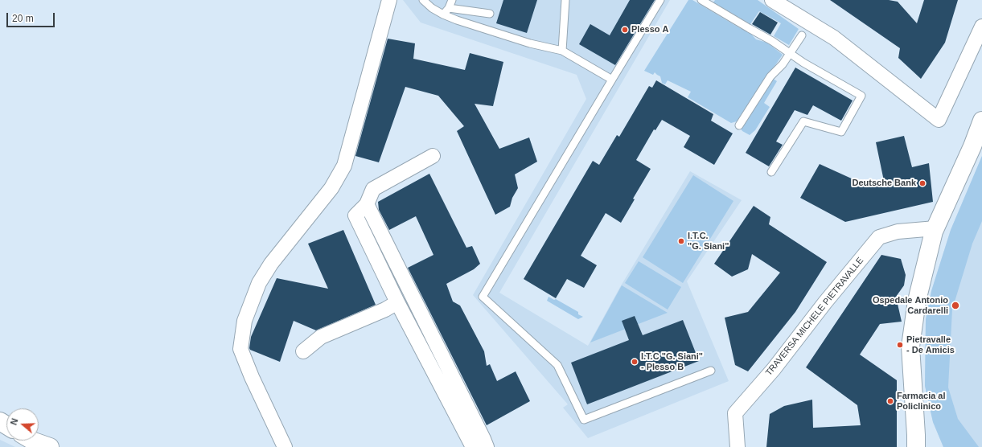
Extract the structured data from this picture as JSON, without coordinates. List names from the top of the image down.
{
  "streets": {
    "street": ["TRAVERSA MICHELE PIETRAVALLE"]
  },
  "places": [
    "Plesso A",
    "Deutsche Bank",
    "I.T.C. \"G. Siani\"",
    "Ospedale Antonio Cardarelli",
    "Pietravalle - De Amicis",
    "I.T.C \"G. Siani\" - Plesso B",
    "Farmacia al Policlinico"
  ],
  "scale_bar": "20 m",
  "north": "left"
}
